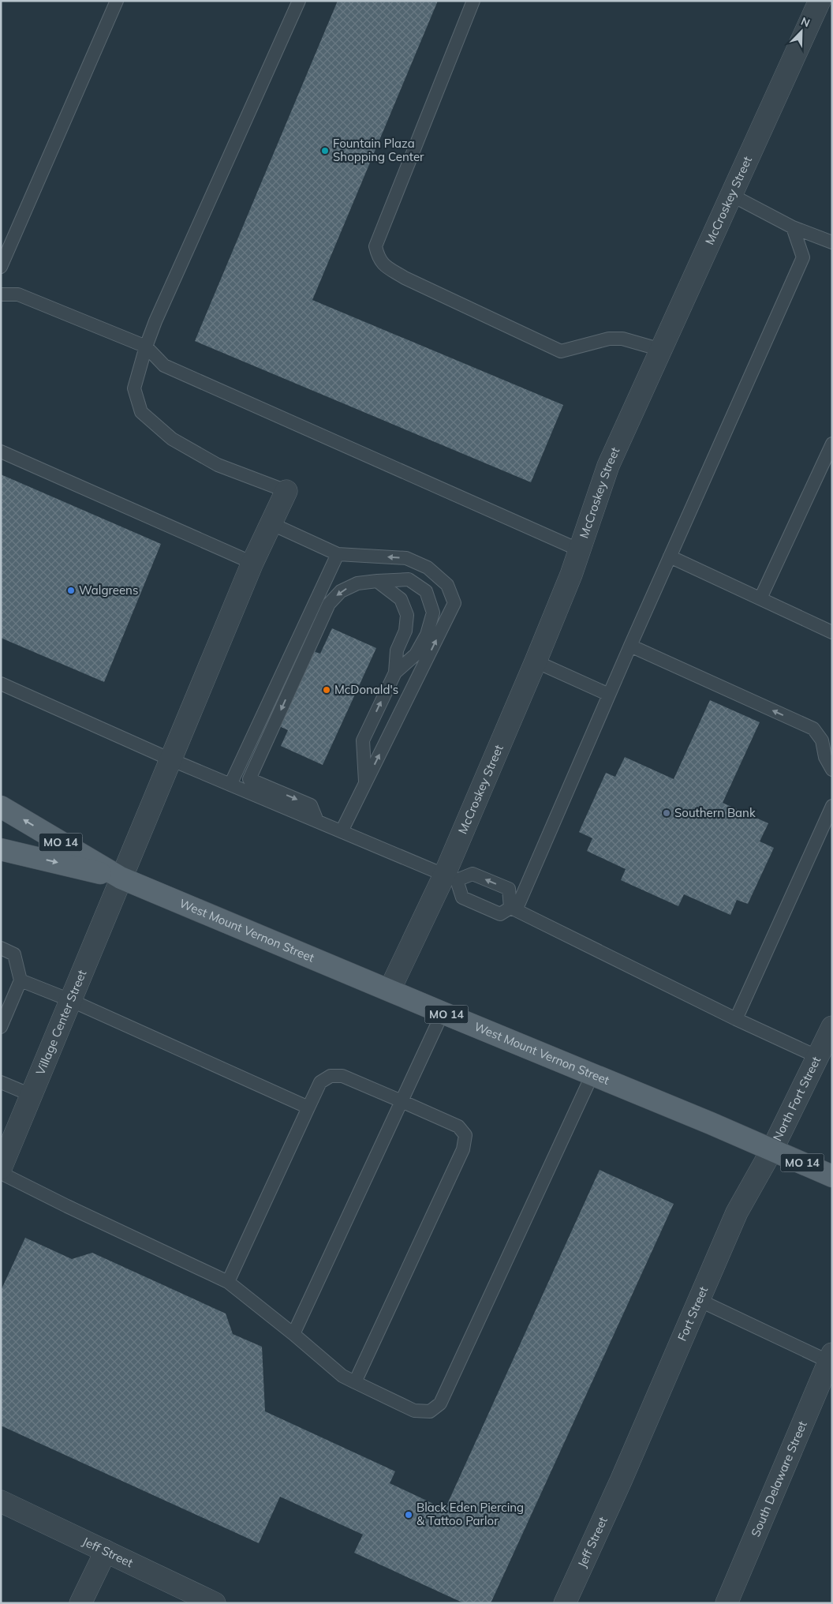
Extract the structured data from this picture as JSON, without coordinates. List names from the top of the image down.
{
  "streets": {
    "main road": ["MO 14", "West Mount Vernon Street"],
    "street": [
      "McCroskey Street",
      "Village Center Street",
      "North Fort Street",
      "Fort Street",
      "South Delaware Street",
      "Jeff Street"
    ]
  },
  "crossings": [
    ["McCroskey Street", "West Mount Vernon Street"],
    ["West Mount Vernon Street", "Village Center Street"],
    ["West Mount Vernon Street", "North Fort Street"],
    ["West Mount Vernon Street", "Fort Street"],
    ["North Fort Street", "Fort Street"],
    ["Fort Street", "Jeff Street"]
  ],
  "places": [
    "Fountain Plaza Shopping Center",
    "Walgreens",
    "McDonald's",
    "Southern Bank",
    "Black Eden Piercing & Tattoo Parlor"
  ],
  "north": "top right"
}
